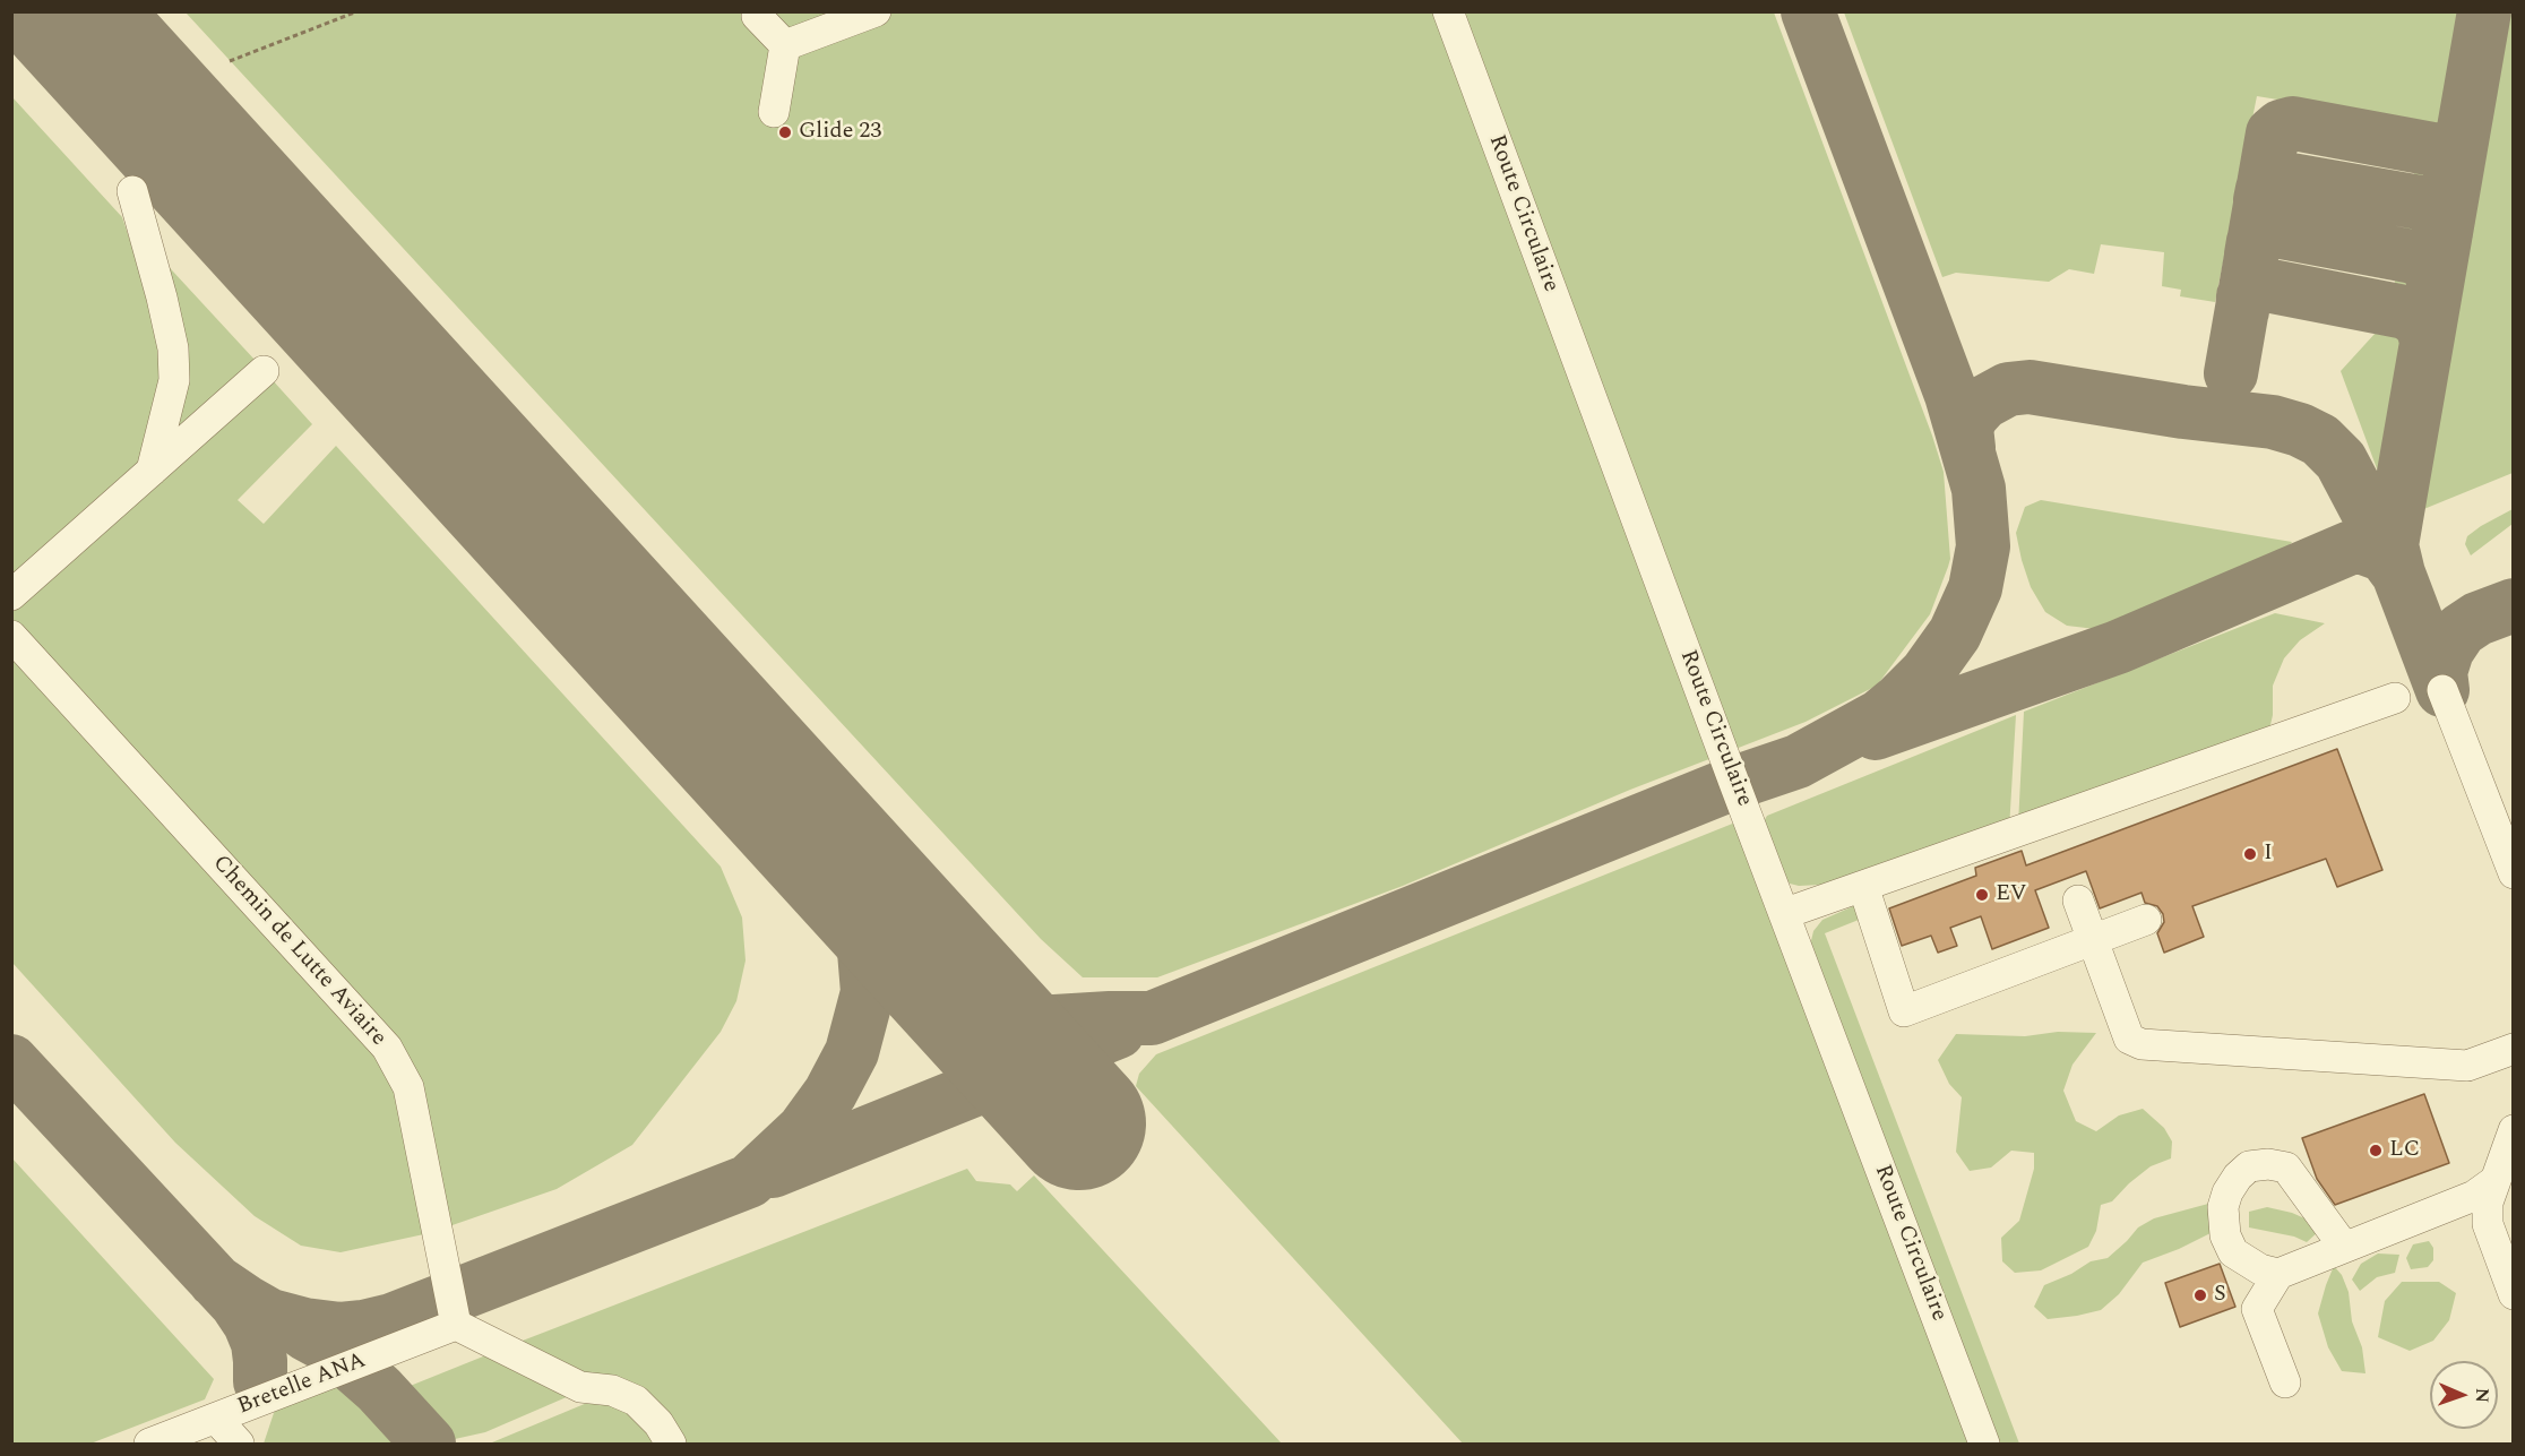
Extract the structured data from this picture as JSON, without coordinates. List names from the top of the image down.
{
  "streets": {
    "lane": ["Route Circulaire", "Chemin de Lutte Aviaire", "Bretelle ANA"]
  },
  "crossings": [
    ["Chemin de Lutte Aviaire", "Bretelle ANA"]
  ],
  "places": [
    "Glide 23",
    "I",
    "EV",
    "LC",
    "S"
  ],
  "north": "right"
}
